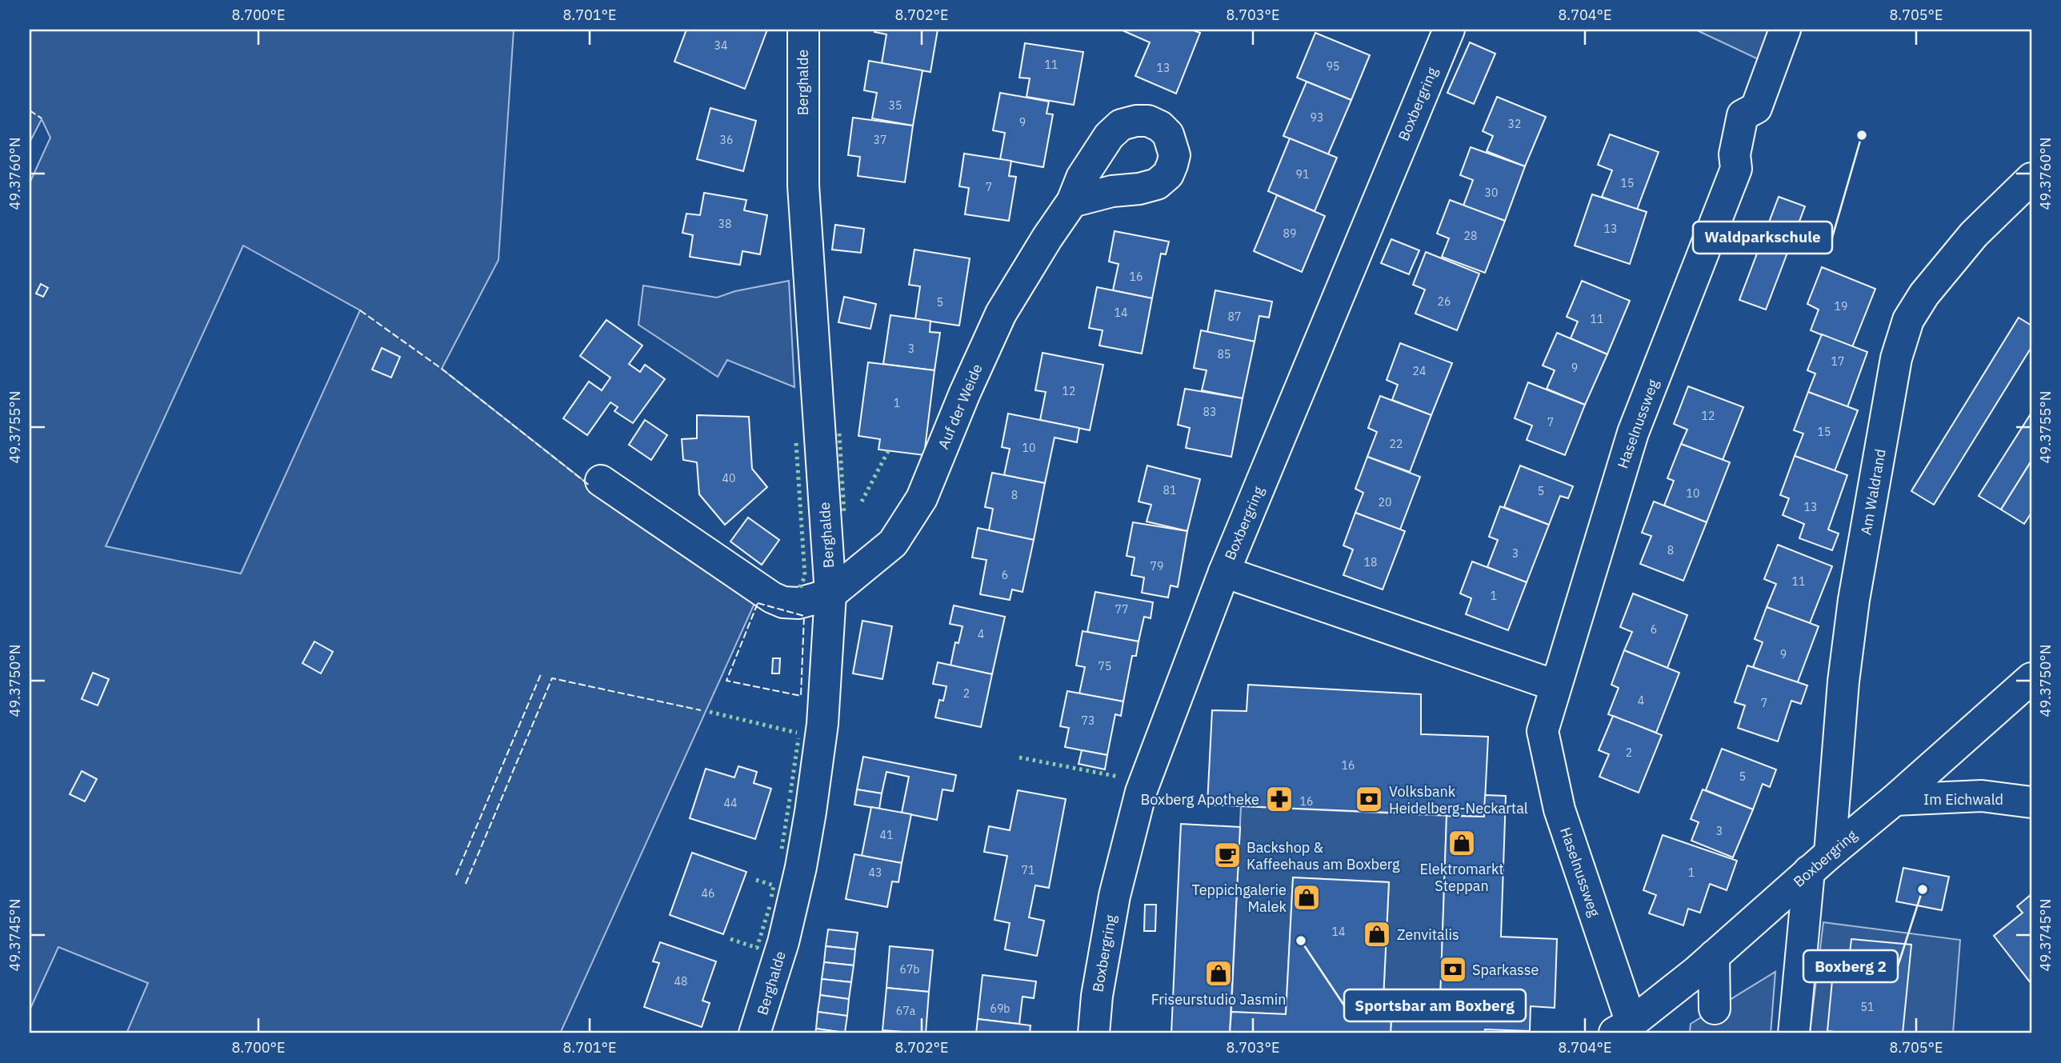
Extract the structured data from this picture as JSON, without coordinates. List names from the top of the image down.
{
  "streets": {
    "street": [
      "Berghalde",
      "Boxbergring",
      "Auf der Weide",
      "Haselnussweg",
      "Am Waldrand",
      "Im Eichwald"
    ]
  },
  "crossings": [
    ["Berghalde", "Auf der Weide"],
    ["Boxbergring", "Haselnussweg"],
    ["Boxbergring", "Am Waldrand"],
    ["Boxbergring", "Im Eichwald"]
  ],
  "places": {
    "other": ["Waldparkschule", "Boxberg 2", "Sportsbar am Boxberg"],
    "pharmacy": ["Boxberg Apotheke"],
    "bank": ["Volksbank Heidelberg-Neckartal", "Sparkasse"],
    "shop": [
      "Elektromarkt Steppan",
      "Teppichgalerie Malek",
      "Zenvitalis",
      "Friseurstudio Jasmin"
    ],
    "cafe": ["Backshop & Kaffeehaus am Boxberg"]
  },
  "house_numbers": [
    "34",
    "11",
    "95",
    "13",
    "35",
    "93",
    "9",
    "32",
    "36",
    "37",
    "91",
    "15",
    "7",
    "30",
    "38",
    "13",
    "89",
    "28",
    "16",
    "26",
    "5",
    "19",
    "14",
    "87",
    "11",
    "3",
    "85",
    "17",
    "9",
    "24",
    "12",
    "1",
    "83",
    "12",
    "7",
    "15",
    "22",
    "10",
    "40",
    "81",
    "5",
    "10",
    "8",
    "20",
    "13",
    "8",
    "3",
    "18",
    "79",
    "6",
    "11",
    "1",
    "77",
    "6",
    "4",
    "9",
    "75",
    "2",
    "4",
    "7",
    "73",
    "2",
    "16",
    "5",
    "16",
    "44",
    "3",
    "41",
    "71",
    "43",
    "1",
    "46",
    "14",
    "67b",
    "48",
    "51",
    "69b",
    "67a"
  ],
  "coordinates": [
    "8.700°E",
    "8.701°E",
    "8.702°E",
    "8.703°E",
    "8.704°E",
    "8.705°E",
    "49.3760°N",
    "49.3755°N",
    "49.3750°N",
    "49.3745°N"
  ]
}
